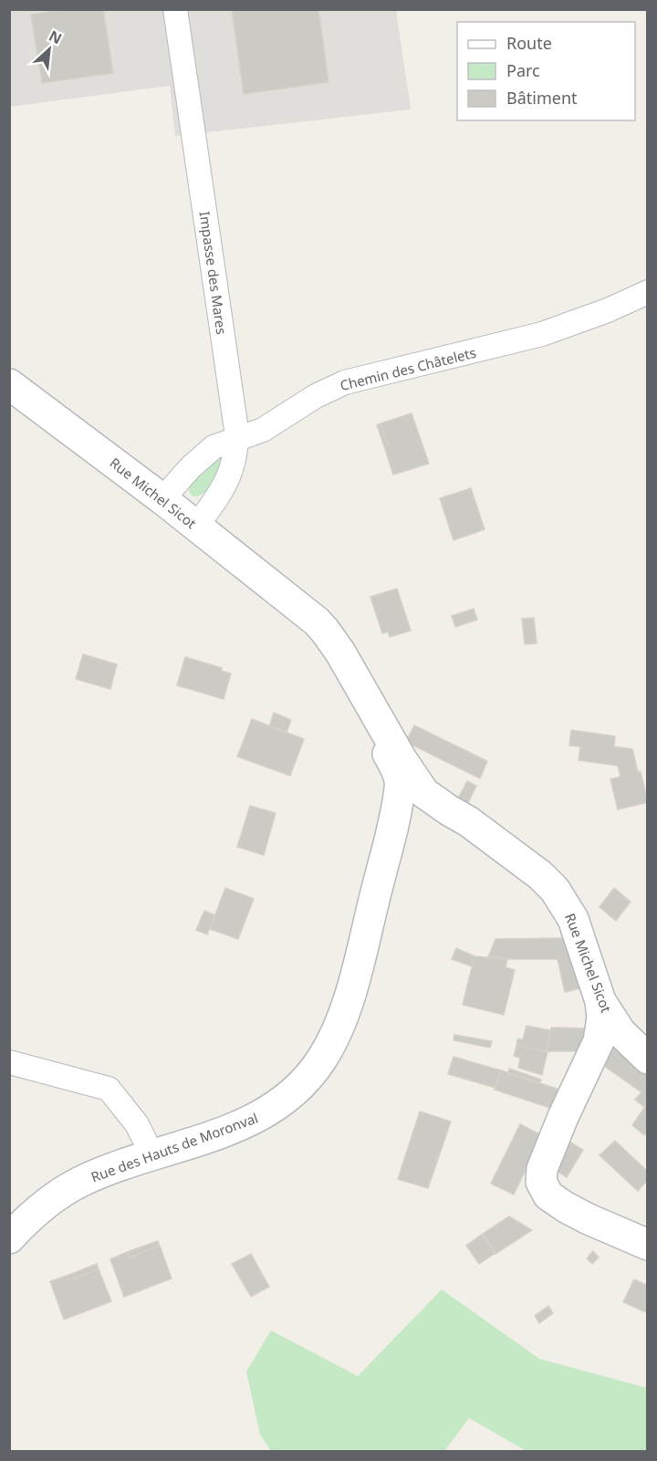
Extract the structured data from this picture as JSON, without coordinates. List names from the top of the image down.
{
  "streets": {
    "street": [
      "Impasse des Mares",
      "Chemin des Châtelets",
      "Rue Michel Sicot",
      "Rue des Hauts de Moronval"
    ]
  },
  "crossings": [
    ["Impasse des Mares", "Chemin des Châtelets"],
    ["Impasse des Mares", "Rue Michel Sicot"],
    ["Chemin des Châtelets", "Rue Michel Sicot"],
    ["Rue Michel Sicot", "Rue des Hauts de Moronval"]
  ],
  "legend": ["Route", "Parc", "Bâtiment"],
  "north": "top right"
}
